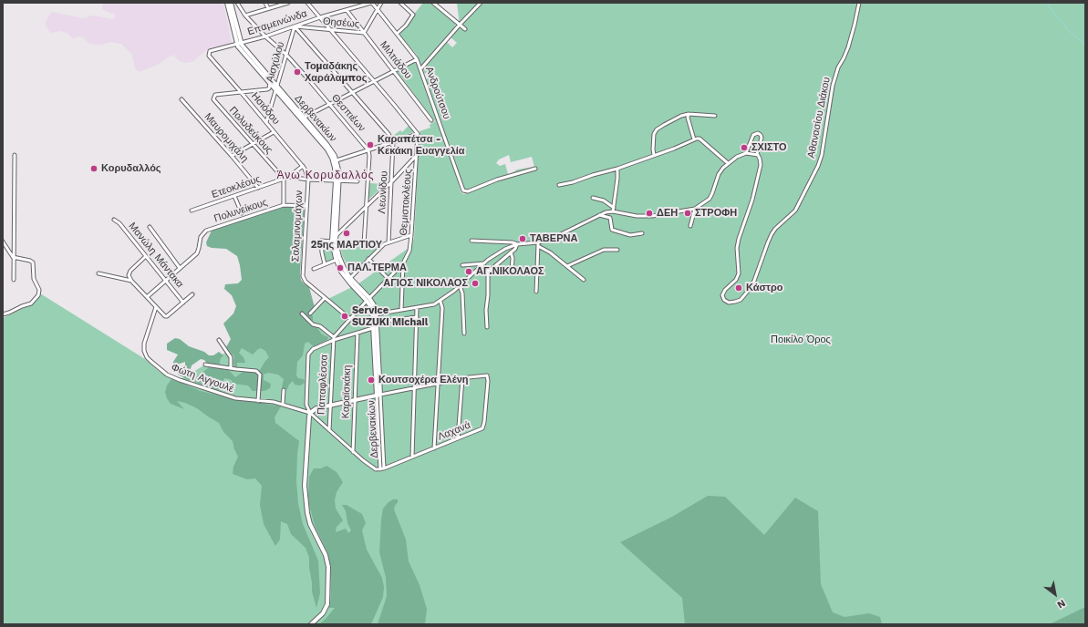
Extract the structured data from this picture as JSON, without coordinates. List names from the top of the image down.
{
  "streets": {
    "street": [
      "Επαμεινώνδα",
      "Θησέως",
      "Μιλτιάδου",
      "Αισχύλου",
      "Ανδρούτσου",
      "Ησιόδου",
      "Θεσπιέων",
      "Αθανασίου Διάκου",
      "Δερβενακίων",
      "Πολυδεύκους",
      "Μαυρομιχάλη",
      "Ετεοκλέους",
      "Λεωνίδου",
      "Θεμιστοκλέους",
      "Πολυνείκους",
      "Σαλαμινομάχων",
      "Μανώλη Μάντακα",
      "Φώτη Αγγουλέ",
      "Παπαφλέσσα",
      "Καραϊσκάκη",
      "Λαχανά"
    ]
  },
  "crossings": [
    ["Επαμεινώνδα", "Θησέως"],
    ["Επαμεινώνδα", "Μιλτιάδου"],
    ["Επαμεινώνδα", "Αισχύλου"],
    ["Επαμεινώνδα", "Ανδρούτσου"],
    ["Επαμεινώνδα", "Ησιόδου"],
    ["Επαμεινώνδα", "Θεσπιέων"],
    ["Επαμεινώνδα", "Δερβενακίων"],
    ["Θησέως", "Μιλτιάδου"],
    ["Θησέως", "Αισχύλου"],
    ["Αισχύλου", "Ησιόδου"],
    ["Αισχύλου", "Θεσπιέων"],
    ["Αισχύλου", "Δερβενακίων"],
    ["Ησιόδου", "Πολυδεύκους"],
    ["Ησιόδου", "Ετεοκλέους"],
    ["Ησιόδου", "Σαλαμινομάχων"],
    ["Δερβενακίων", "Λαχανά"],
    ["Πολυδεύκους", "Ετεοκλέους"],
    ["Μαυρομιχάλη", "Ετεοκλέους"],
    ["Πολυνείκους", "Σαλαμινομάχων"],
    ["Πολυνείκους", "Μανώλη Μάντακα"]
  ],
  "districts": ["Άνω Κορυδαλλός"],
  "parks": ["Ποικίλο Όρος"],
  "places": [
    "Τομαδάκης Χαράλαμπος",
    "Καραπέτσα - Κεκάκη Ευαγγελία",
    "ΣΧΙΣΤΟ",
    "Κορυδαλλός",
    "ΔΕΗ",
    "ΣΤΡΟΦΗ",
    "25ης ΜΑΡΤΙΟΥ",
    "ΤΑΒΕΡΝΑ",
    "ΠΑΛ.ΤΕΡΜΑ",
    "ΑΓ.ΝΙΚΟΛΑΟΣ",
    "ΑΓΙΟΣ ΝΙΚΟΛΑΟΣ",
    "Κάστρο",
    "Service SUZUKI Michail",
    "Κουτσοχέρα Ελένη"
  ],
  "north": "bottom right"
}
